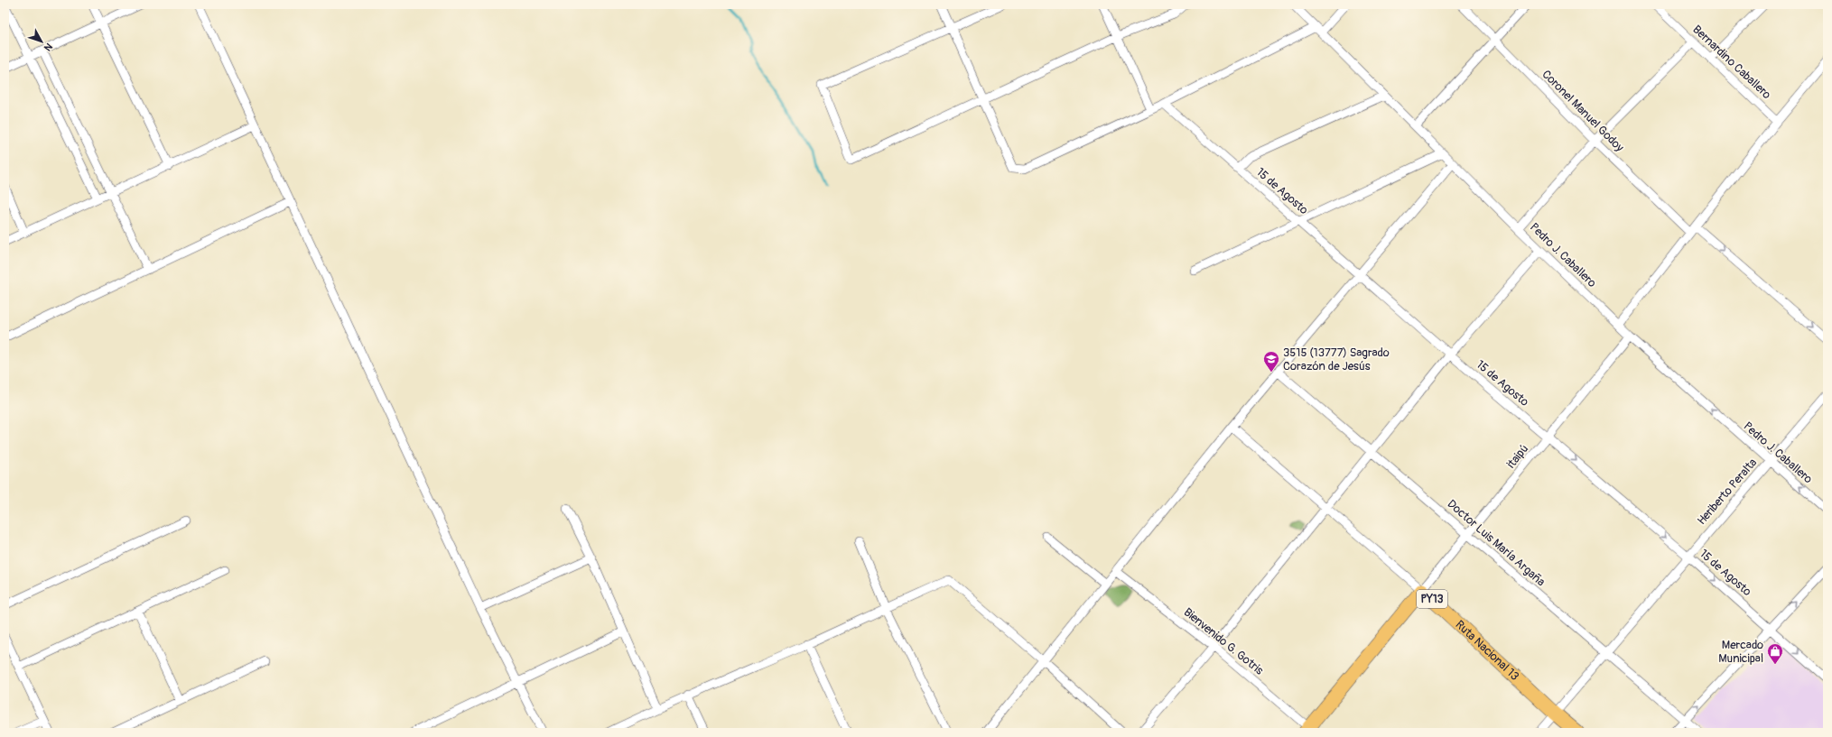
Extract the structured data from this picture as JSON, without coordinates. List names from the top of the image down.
{
  "streets": {
    "highway": ["PY13", "Ruta Nacional 13"],
    "street": [
      "Bernardino Caballero",
      "Coronel Manuel Godoy",
      "15 de Agosto",
      "Pedro J. Caballero",
      "itaipú",
      "Heriberto Peralta",
      "Doctor Luis María Argaña",
      "Bienvenido G. Gotris"
    ]
  },
  "crossings": [
    ["15 de Agosto", "itaipú"],
    ["15 de Agosto", "Heriberto Peralta"],
    ["Pedro J. Caballero", "itaipú"],
    ["Pedro J. Caballero", "Heriberto Peralta"],
    ["itaipú", "Doctor Luis María Argaña"],
    ["itaipú", "PY13"],
    ["itaipú", "Ruta Nacional 13"],
    ["Heriberto Peralta", "Doctor Luis María Argaña"],
    ["Heriberto Peralta", "Ruta Nacional 13"],
    ["PY13", "Bienvenido G. Gotris"],
    ["PY13", "Ruta Nacional 13"]
  ],
  "one_way": ["15 de Agosto", "Pedro J. Caballero"],
  "places": {
    "school or university": ["3515 (13777) Sagrado Corazón de Jesús"],
    "shop": ["Mercado Municipal"]
  },
  "north": "bottom right"
}
